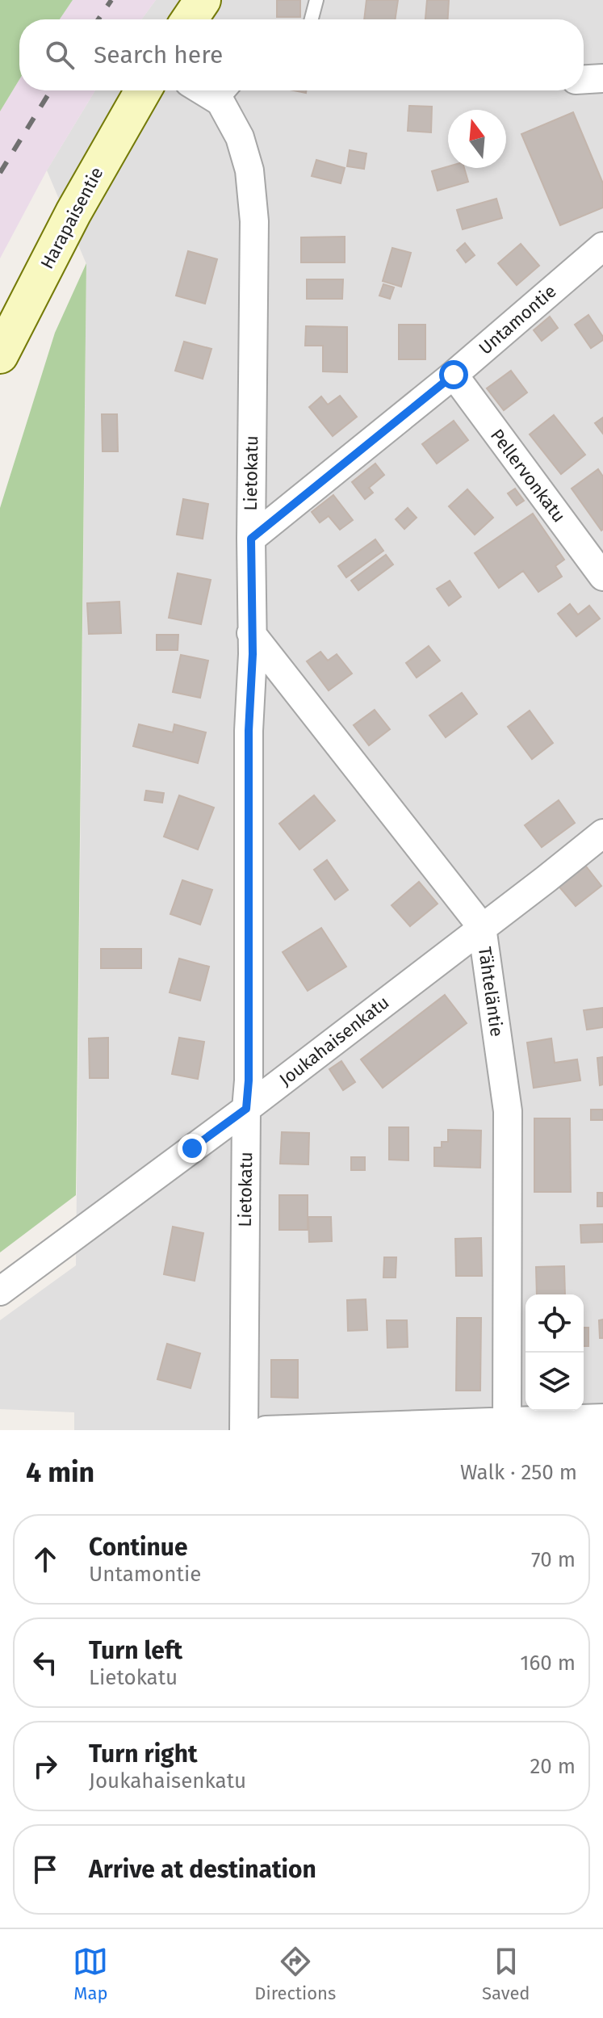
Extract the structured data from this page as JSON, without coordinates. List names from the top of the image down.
{
  "streets": {
    "main road": ["Harapaisentie"],
    "street": [
      "Untamontie",
      "Lietokatu",
      "Pellervonkatu",
      "Tähteläntie",
      "Joukahaisenkatu"
    ]
  },
  "crossings": [
    ["Untamontie", "Lietokatu"],
    ["Untamontie", "Pellervonkatu"],
    ["Lietokatu", "Tähteläntie"],
    ["Lietokatu", "Joukahaisenkatu"],
    ["Tähteläntie", "Joukahaisenkatu"]
  ],
  "north": "top",
  "page": {
    "search": "Search here",
    "heading": ["4 min", "Walk · 250 m"],
    "list": [
      ["Continue", "Untamontie", "70 m"],
      ["Turn left", "Lietokatu", "160 m"],
      ["Turn right", "Joukahaisenkatu", "20 m"],
      "Arrive at destination"
    ],
    "nav": ["Map", "Directions", "Saved"]
  }
}
